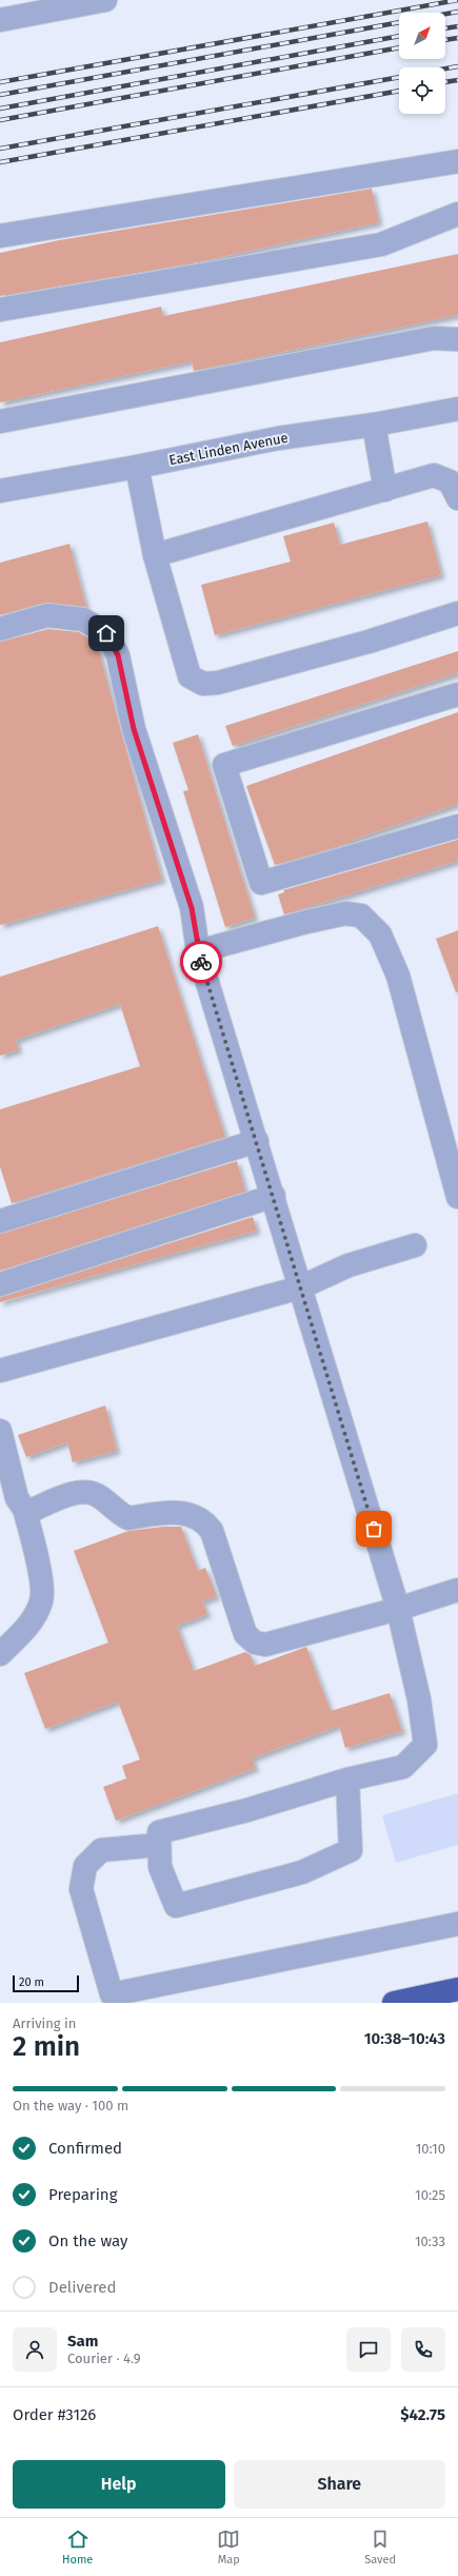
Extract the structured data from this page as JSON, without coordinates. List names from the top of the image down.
{
  "streets": {
    "street": ["East Linden Avenue"]
  },
  "scale_bar": "20 m",
  "north": "top right",
  "page": {
    "scale": "20 m",
    "heading": ["2 min", "Arriving in", "10:38–10:43"],
    "panel": [
      "Sam",
      "Courier · 4.9",
      "Order #3126",
      "$42.75"
    ],
    "bar": "On the way · 100 m",
    "list": [
      ["Confirmed", "10:10"],
      ["Preparing", "10:25"],
      ["On the way", "10:33"],
      "Delivered"
    ],
    "buttons": ["Help", "Share"],
    "tabs": ["Home", "Map", "Saved"]
  }
}
